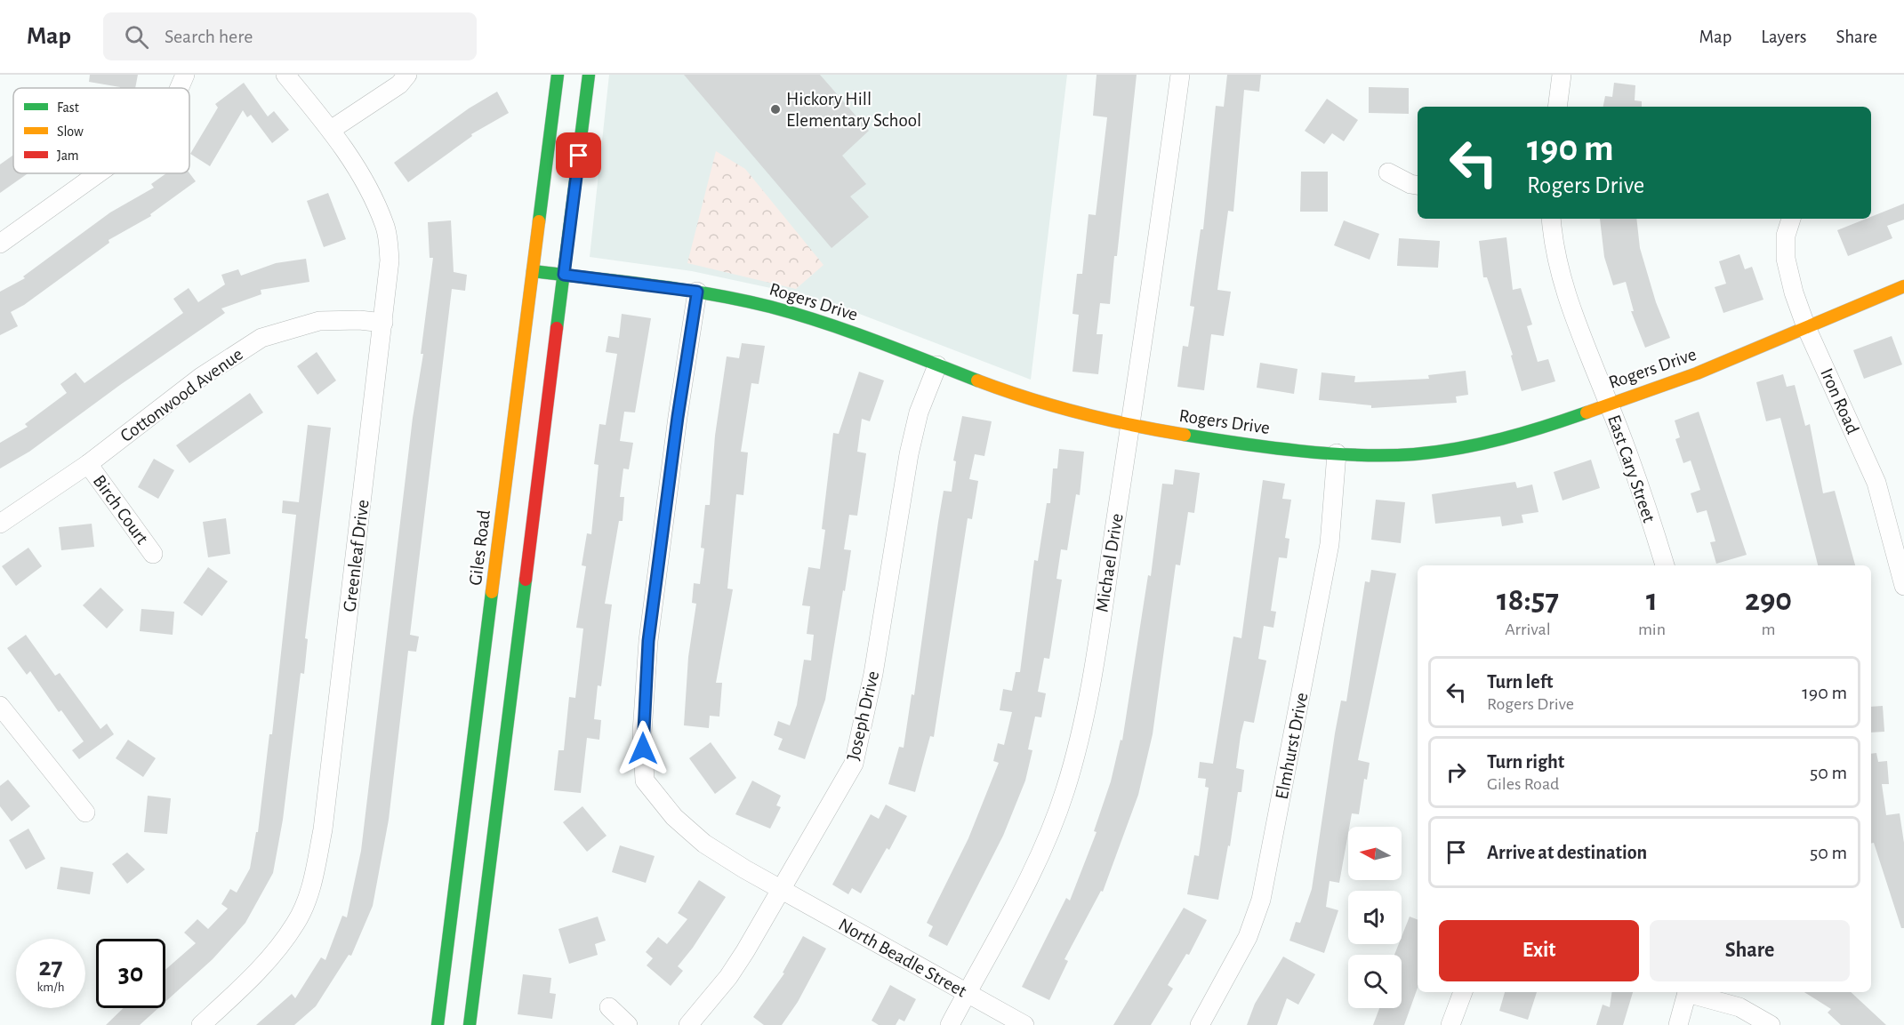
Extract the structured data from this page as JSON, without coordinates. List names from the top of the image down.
{
  "streets": {
    "main road": ["Rogers Drive", "Giles Road"],
    "street": [
      "Cottonwood Avenue",
      "Iron Road",
      "East Cary Street",
      "Birch Court",
      "Greenleaf Drive",
      "Michael Drive",
      "Joseph Drive",
      "Elmhurst Drive",
      "North Beadle Street"
    ]
  },
  "crossings": [
    ["Rogers Drive", "Iron Road"],
    ["Rogers Drive", "East Cary Street"],
    ["Rogers Drive", "Giles Road"],
    ["Rogers Drive", "Michael Drive"],
    ["Rogers Drive", "Joseph Drive"],
    ["Rogers Drive", "Elmhurst Drive"],
    ["Rogers Drive", "North Beadle Street"],
    ["Cottonwood Avenue", "Birch Court"],
    ["Cottonwood Avenue", "Greenleaf Drive"],
    ["Michael Drive", "North Beadle Street"],
    ["Joseph Drive", "North Beadle Street"]
  ],
  "places": ["Hickory Hill Elementary School"],
  "legend": ["Fast", "Slow", "Jam"],
  "north": "left",
  "page": {
    "header": "Map",
    "search": "Search here",
    "nav": ["Map", "Layers", "Share"],
    "turn": ["190 m", "Rogers Drive"],
    "eta": [
      "18:57",
      "Arrival",
      "1",
      "min",
      "290",
      "m"
    ],
    "list": [
      {
        "name": "Turn left",
        "note": "Rogers Drive",
        "value": "190 m"
      },
      {
        "name": "Turn right",
        "note": "Giles Road",
        "value": "50 m"
      },
      {
        "name": "Arrive at destination",
        "value": "50 m"
      }
    ],
    "buttons": ["Exit", "Share"],
    "speed": "27 km/h",
    "limit": "30"
  }
}
